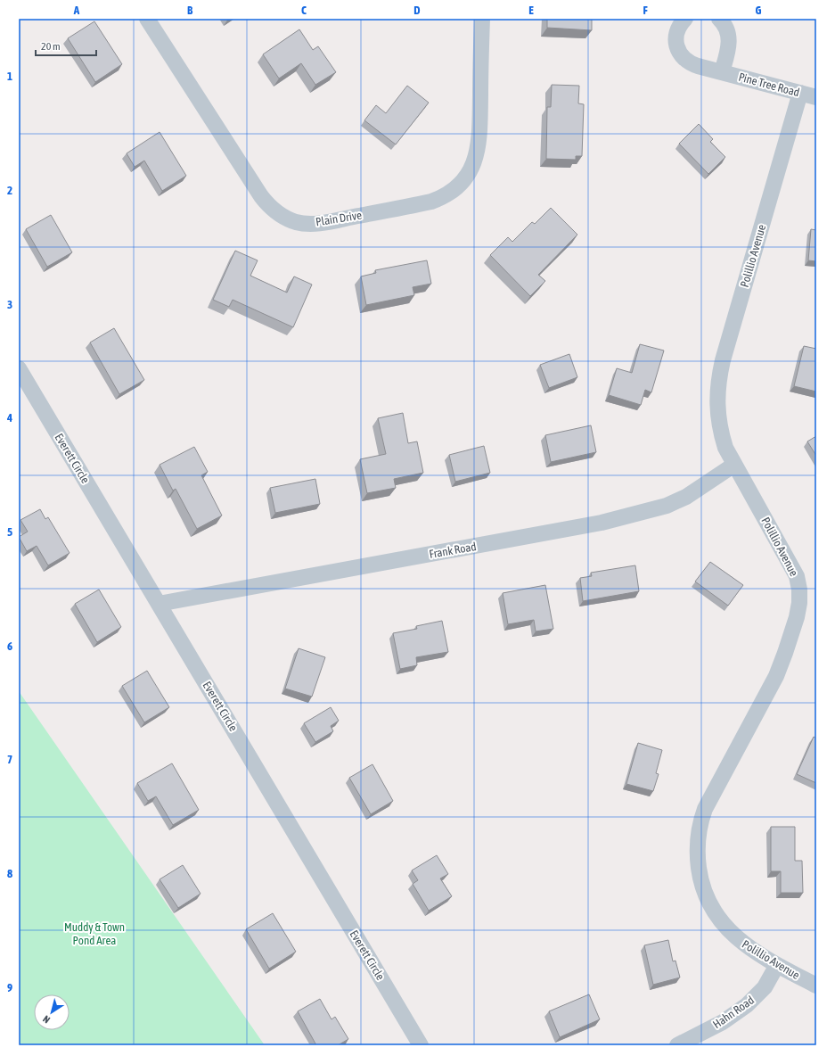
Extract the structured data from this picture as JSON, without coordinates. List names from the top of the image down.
{
  "streets": {
    "street": [
      "Pine Tree Road",
      "Plain Drive",
      "Polillio Avenue",
      "Everett Circle",
      "Frank Road",
      "Hahn Road"
    ]
  },
  "crossings": [
    ["Pine Tree Road", "Polillio Avenue"],
    ["Polillio Avenue", "Frank Road"],
    ["Polillio Avenue", "Hahn Road"],
    ["Everett Circle", "Frank Road"]
  ],
  "parks": ["Muddy & Town Pond Area"],
  "scale_bar": "20 m",
  "north": "bottom left",
  "grid": {
    "columns": [
      "A",
      "B",
      "C",
      "D",
      "E",
      "F",
      "G"
    ],
    "rows": [
      "1",
      "2",
      "3",
      "4",
      "5",
      "6",
      "7",
      "8",
      "9"
    ]
  }
}
